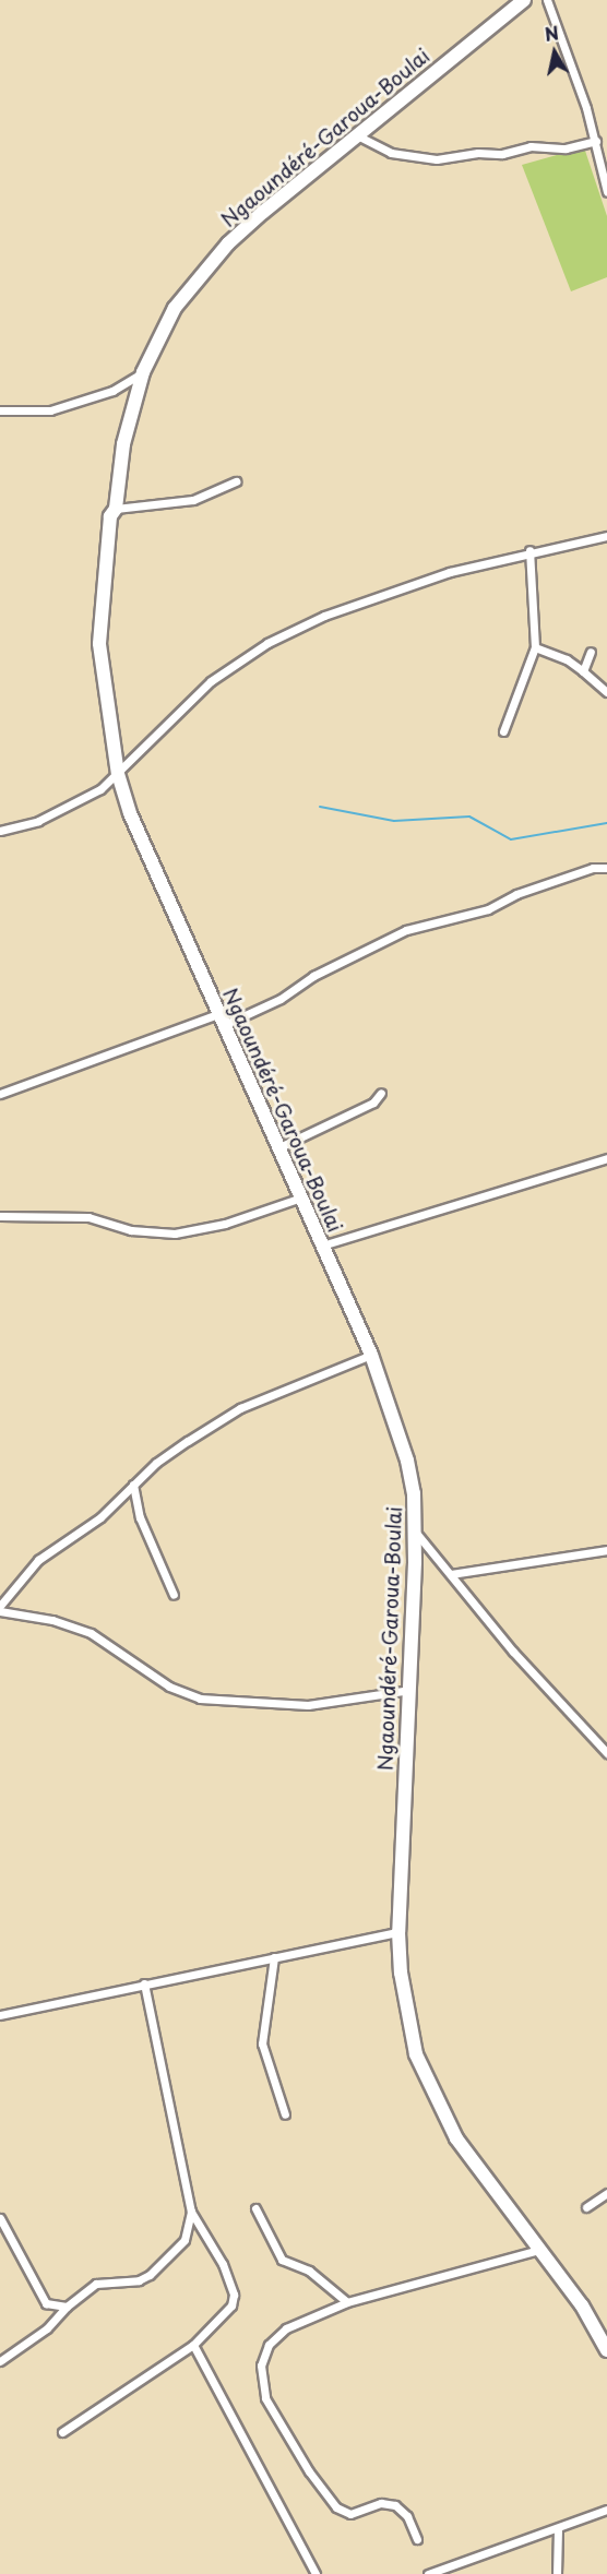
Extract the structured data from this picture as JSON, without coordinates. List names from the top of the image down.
{
  "streets": {
    "highway": ["Ngaoundéré-Garoua-Boulai"]
  },
  "north": "top"
}
